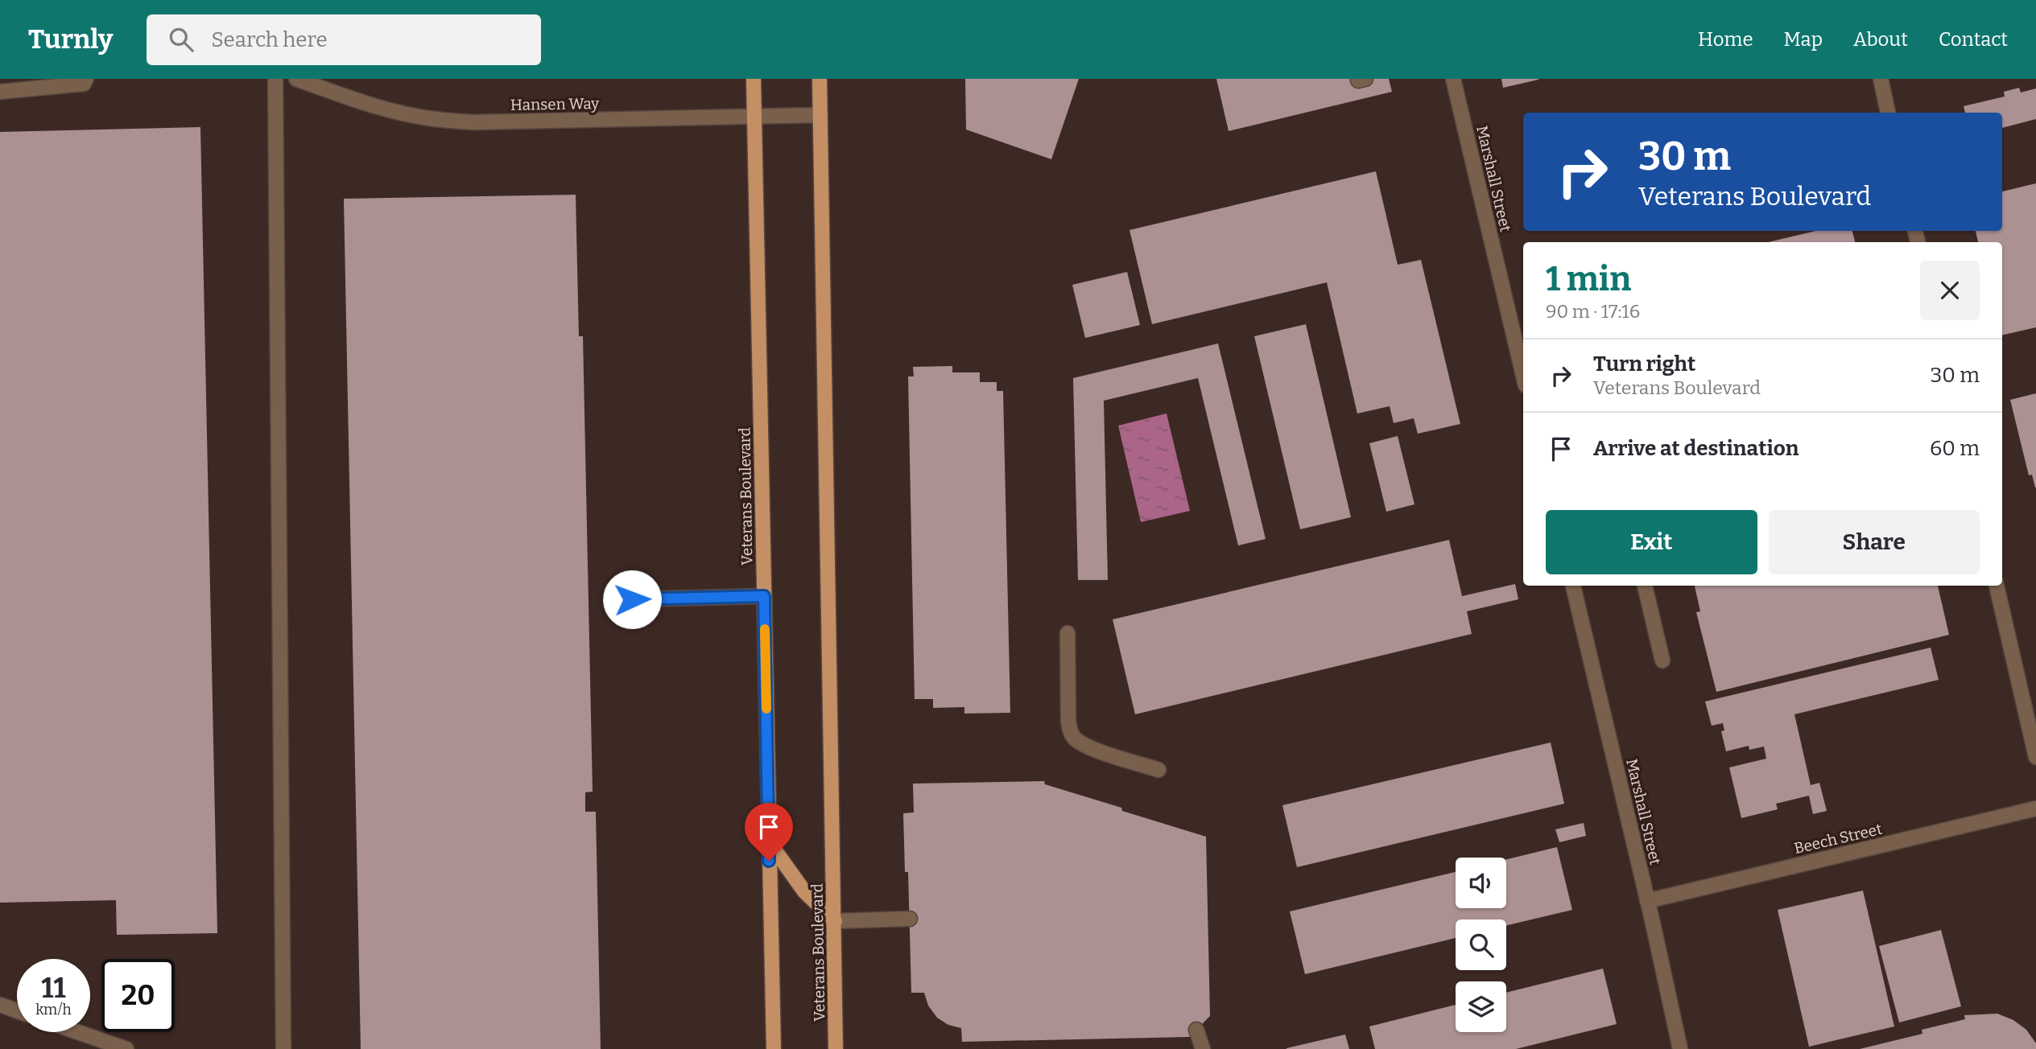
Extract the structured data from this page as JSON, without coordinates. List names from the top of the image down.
{
  "streets": {
    "main road": ["Veterans Boulevard"],
    "street": ["Hansen Way", "Marshall Street", "Beech Street"]
  },
  "crossings": [
    ["Hansen Way", "Veterans Boulevard"],
    ["Marshall Street", "Beech Street"]
  ],
  "page": {
    "header": "Turnly",
    "search": "Search here",
    "nav": [
      "Home",
      "Map",
      "About",
      "Contact"
    ],
    "turn": ["30 m", "Veterans Boulevard"],
    "heading": ["1 min", "90 m · 17:16"],
    "list": [
      {
        "name": "Turn right",
        "note": "Veterans Boulevard",
        "value": "30 m"
      },
      {
        "name": "Arrive at destination",
        "value": "60 m"
      }
    ],
    "buttons": ["Exit", "Share"],
    "speed": "11 km/h",
    "limit": "20"
  }
}
